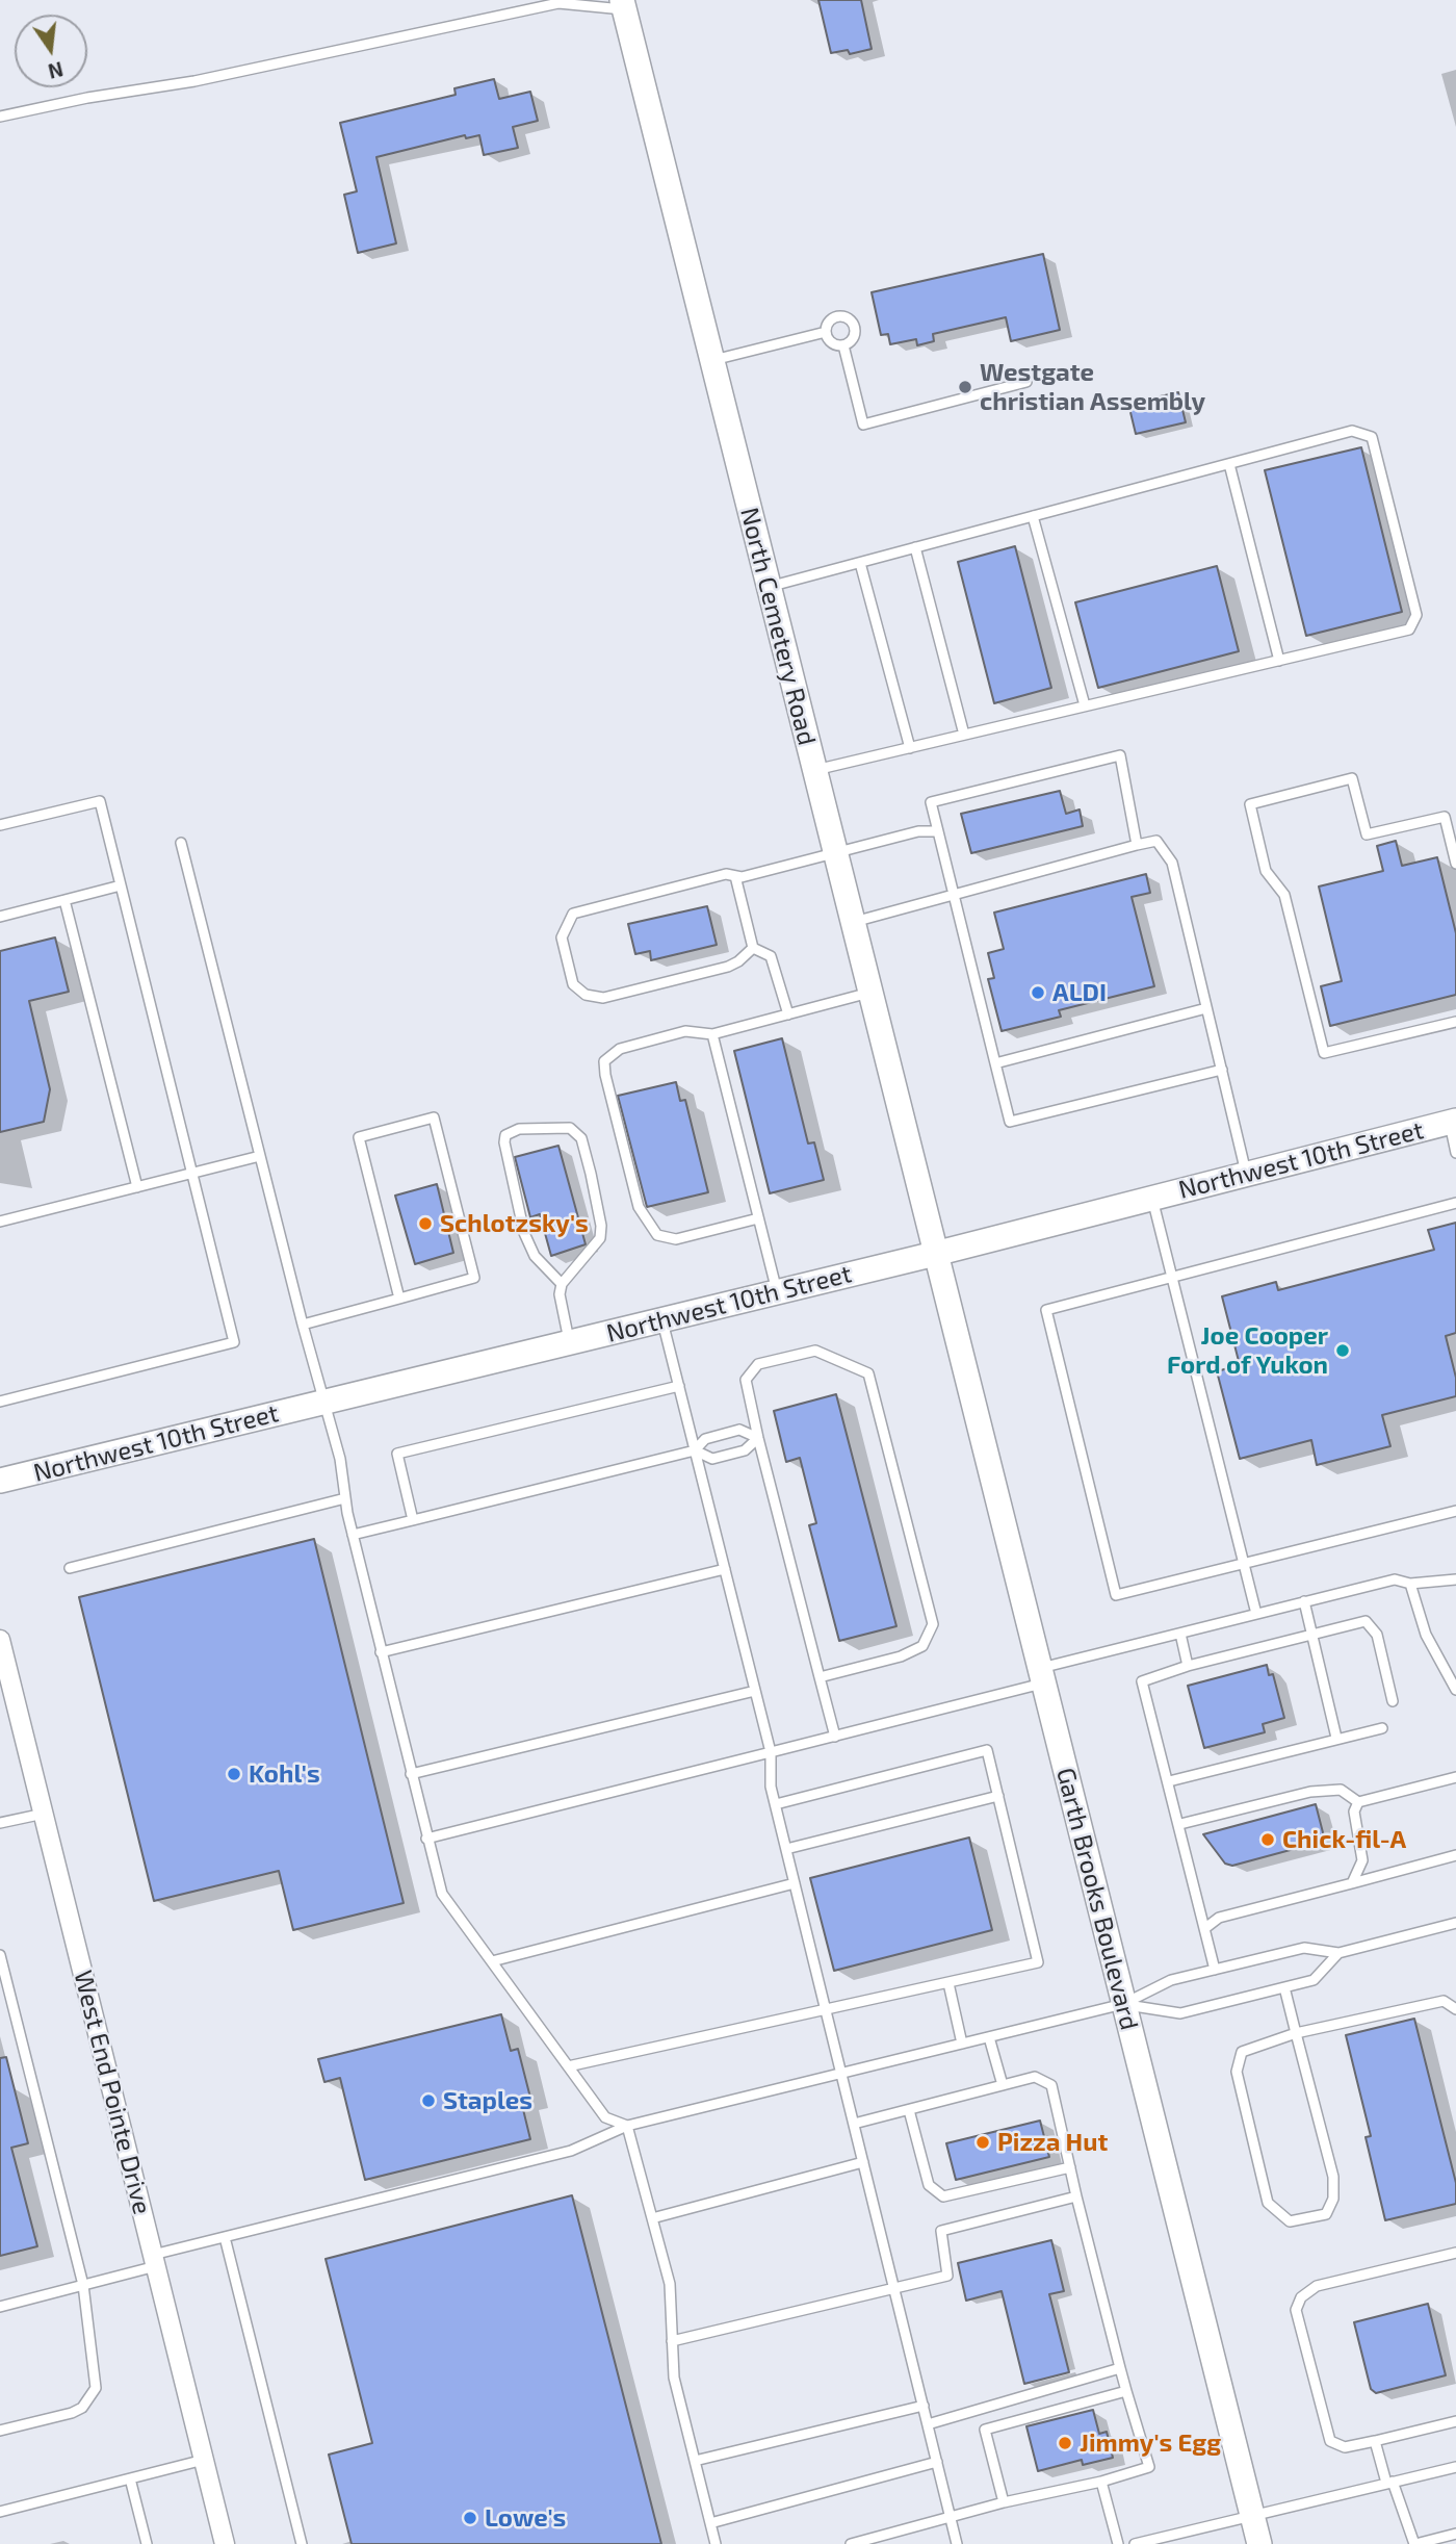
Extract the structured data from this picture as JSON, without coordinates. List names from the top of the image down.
{
  "streets": {
    "street": [
      "North Cemetery Road",
      "Northwest 10th Street",
      "Garth Brooks Boulevard",
      "West End Pointe Drive"
    ]
  },
  "crossings": [
    ["North Cemetery Road", "Northwest 10th Street"],
    ["North Cemetery Road", "Garth Brooks Boulevard"],
    ["Northwest 10th Street", "Garth Brooks Boulevard"]
  ],
  "places": [
    "Westgate christian Assembly",
    "ALDI",
    "Schlotzsky's",
    "Joe Cooper Ford of Yukon",
    "Kohl's",
    "Chick-fil-A",
    "Staples",
    "Pizza Hut",
    "Jimmy's Egg",
    "Lowe's"
  ],
  "north": "bottom"
}
